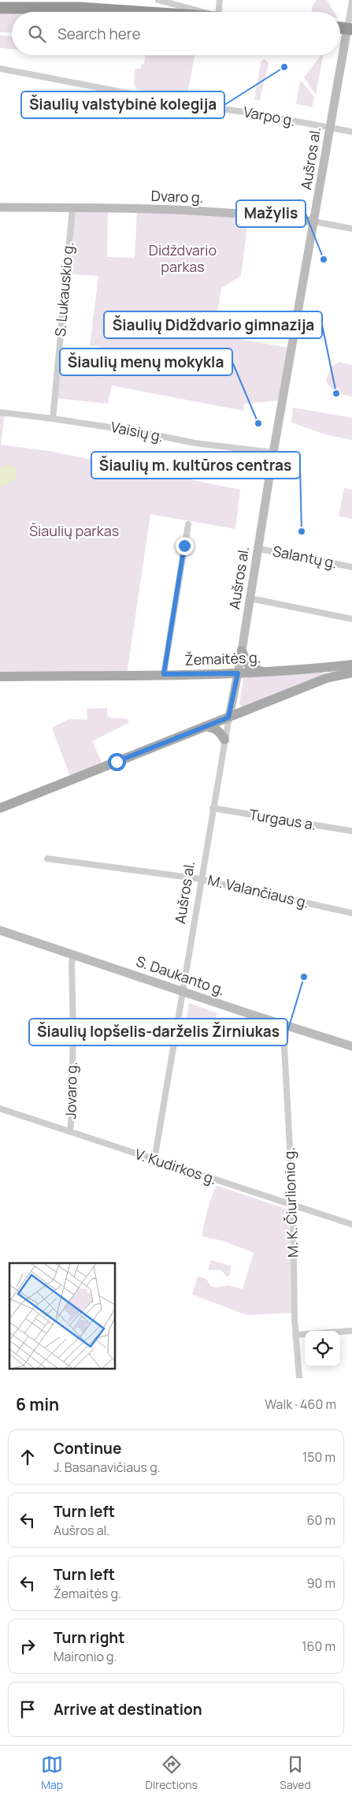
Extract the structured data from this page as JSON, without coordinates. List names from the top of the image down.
{
  "streets": {
    "main road": [
      "Aušros al.",
      "Dvaro g.",
      "Žemaitės g.",
      "S. Daukanto g."
    ],
    "street": [
      "Varpo g.",
      "S. Lukauskio g.",
      "Vaisių g.",
      "Salantų g.",
      "Turgaus a.",
      "M. Valančiaus g.",
      "Jovaro g.",
      "V. Kudirkos g.",
      "M. K. Čiurlionio g."
    ]
  },
  "crossings": [
    ["Varpo g.", "Aušros al."],
    ["Aušros al.", "Dvaro g."],
    ["Aušros al.", "Vaisių g."],
    ["Aušros al.", "Salantų g."],
    ["Aušros al.", "Žemaitės g."],
    ["Aušros al.", "Turgaus a."],
    ["Aušros al.", "M. Valančiaus g."],
    ["Aušros al.", "S. Daukanto g."],
    ["Aušros al.", "V. Kudirkos g."],
    ["Dvaro g.", "S. Lukauskio g."],
    ["S. Lukauskio g.", "Vaisių g."],
    ["S. Daukanto g.", "Jovaro g."],
    ["S. Daukanto g.", "M. K. Čiurlionio g."],
    ["Jovaro g.", "V. Kudirkos g."],
    ["V. Kudirkos g.", "M. K. Čiurlionio g."]
  ],
  "parks": ["Didždvario parkas", "Šiaulių parkas"],
  "places": [
    "Šiaulių valstybinė kolegija",
    "Mažylis",
    "Šiaulių Didždvario gimnazija",
    "Šiaulių menų mokykla",
    "Šiaulių m. kultūros centras",
    "Šiaulių lopšelis-darželis Žirniukas"
  ],
  "page": {
    "search": "Search here",
    "heading": ["6 min", "Walk · 460 m"],
    "list": [
      ["Continue", "J. Basanavičiaus g.", "150 m"],
      ["Turn left", "Aušros al.", "60 m"],
      ["Turn left", "Žemaitės g.", "90 m"],
      ["Turn right", "Maironio g.", "160 m"],
      "Arrive at destination"
    ],
    "nav": ["Map", "Directions", "Saved"]
  }
}
